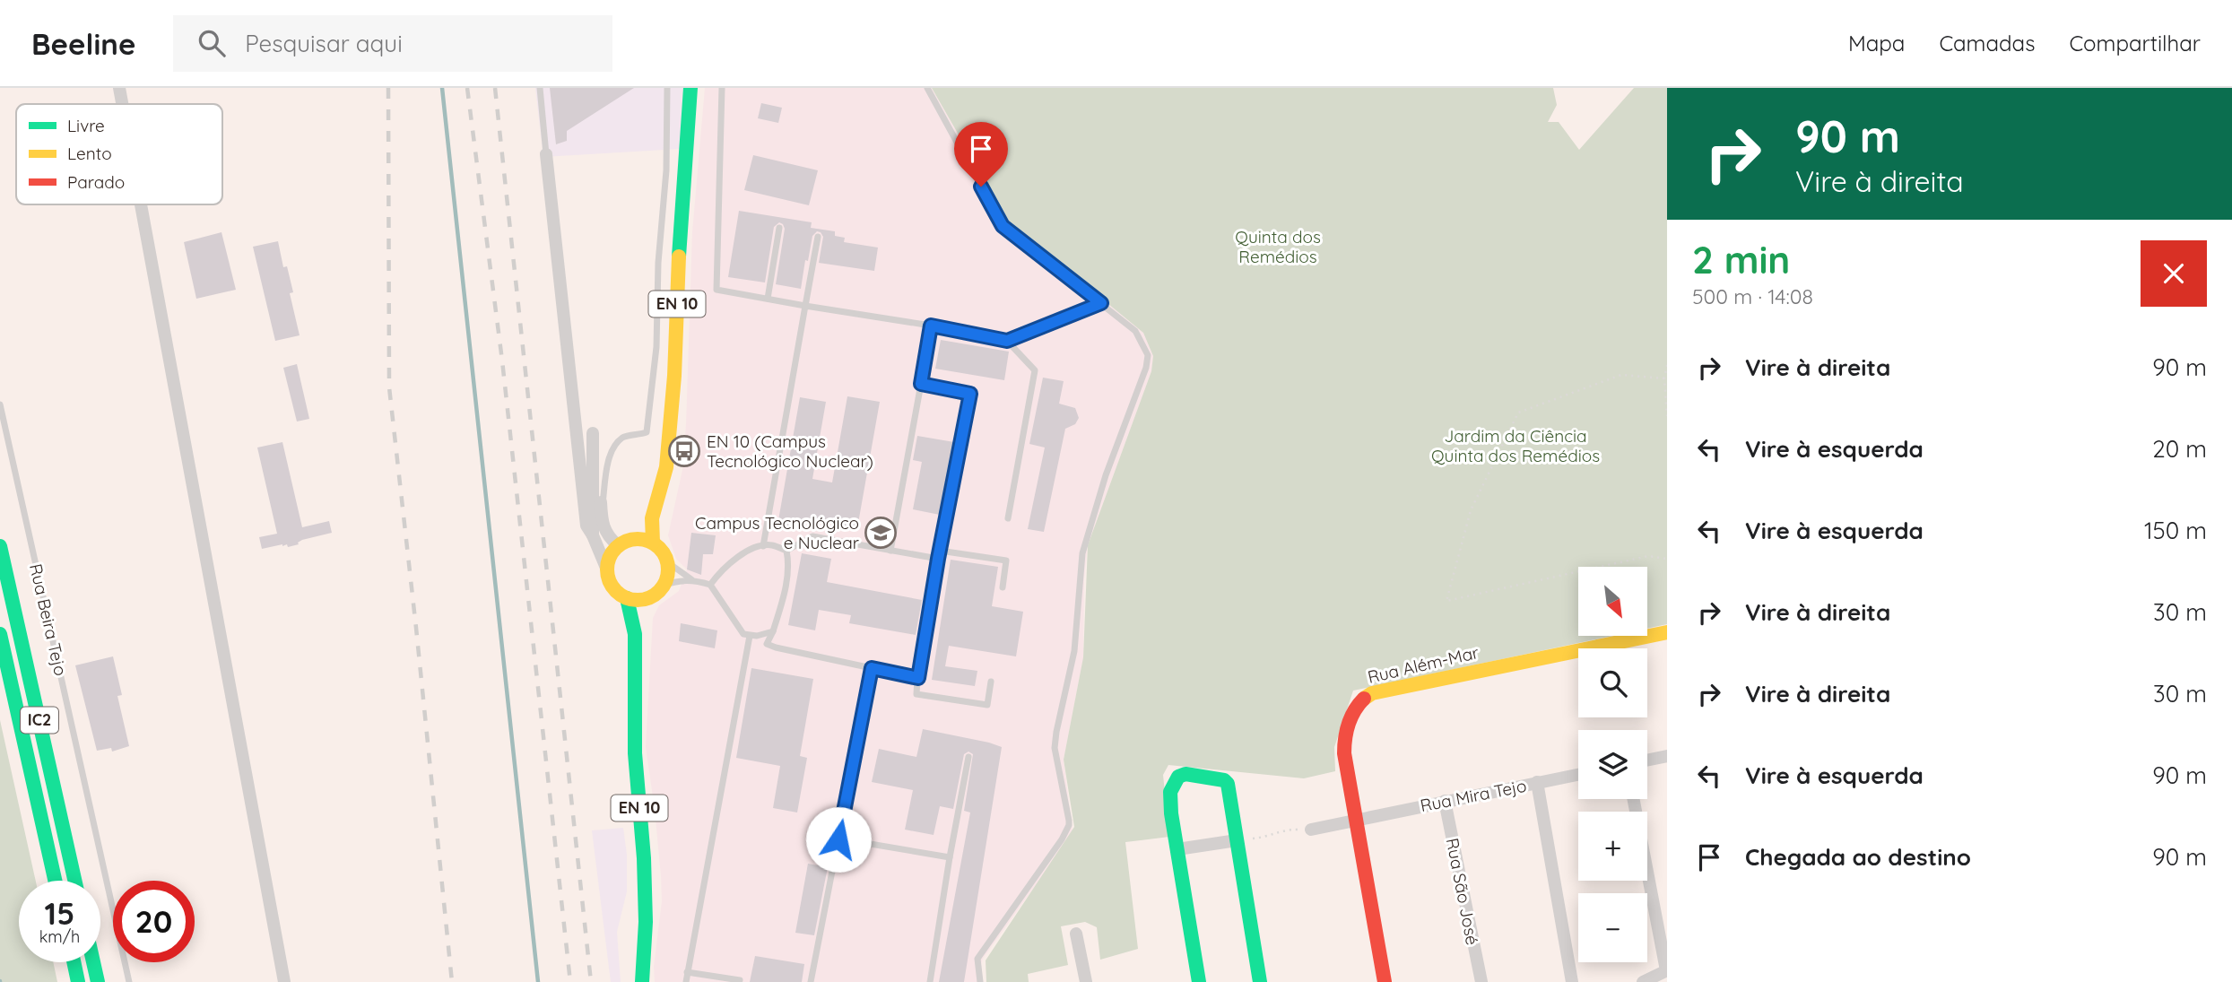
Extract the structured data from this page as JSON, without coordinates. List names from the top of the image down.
{
  "streets": {
    "main road": ["EN 10", "Rua Além-Mar", "IC2"],
    "street": ["Rua Mira Tejo", "Rua São José"],
    "lane": ["Rua Beira Tejo"]
  },
  "crossings": [
    ["Rua Além-Mar", "Rua Mira Tejo"],
    ["Rua Mira Tejo", "Rua São José"]
  ],
  "parks": ["Quinta dos Remédios", "Jardim da Ciência Quinta dos Remédios"],
  "places": {
    "bus stop": ["EN 10 (Campus Tecnológico Nuclear)"],
    "school or university": ["Campus Tecnológico e Nuclear"]
  },
  "legend": ["Livre", "Lento", "Parado"],
  "north": "bottom right",
  "page": {
    "header": "Beeline",
    "search": "Pesquisar aqui",
    "nav": ["Mapa", "Camadas", "Compartilhar"],
    "turn": ["90 m", "Vire à direita"],
    "heading": ["2 min", "500 m · 14:08"],
    "list": [
      {
        "name": "Vire à direita",
        "value": "90 m"
      },
      {
        "name": "Vire à esquerda",
        "value": "20 m"
      },
      {
        "name": "Vire à esquerda",
        "value": "150 m"
      },
      {
        "name": "Vire à direita",
        "value": "30 m"
      },
      {
        "name": "Vire à direita",
        "value": "30 m"
      },
      {
        "name": "Vire à esquerda",
        "value": "90 m"
      },
      {
        "name": "Chegada ao destino",
        "value": "90 m"
      }
    ],
    "map_buttons": ["+", "−"],
    "speed": "15 km/h",
    "limit": "20"
  }
}
